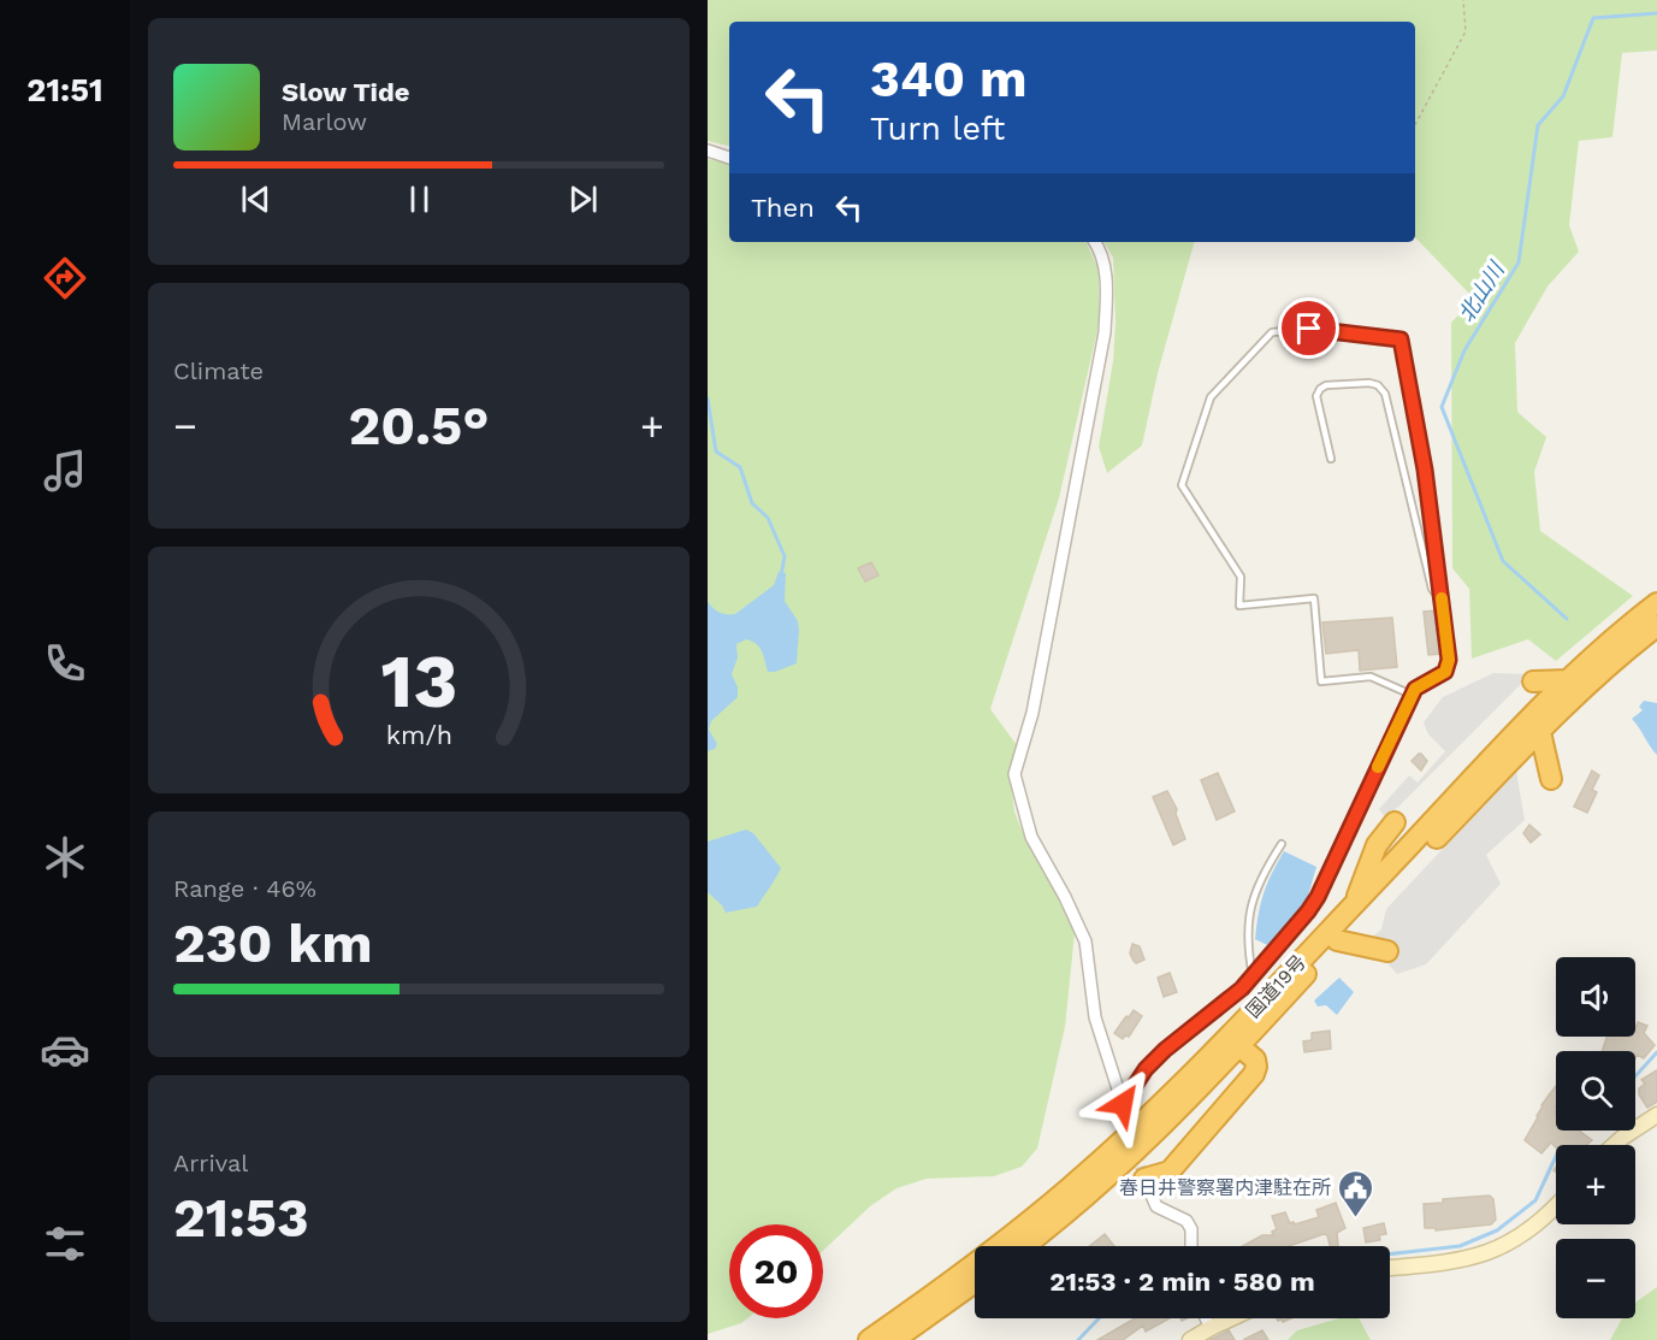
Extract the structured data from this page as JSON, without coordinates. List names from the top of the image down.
{
  "streets": {
    "highway": ["国道19号"]
  },
  "water": ["北山川"],
  "places": {
    "public building": ["春日井警察署内津駐在所"]
  },
  "page": {
    "tabs": "21:51",
    "turn": ["340 m", "Turn left"],
    "song": ["Slow Tide", "Marlow"],
    "then": "Then",
    "tile": [
      "Climate",
      ["Range · 46%", "230 km"],
      ["Arrival", "21:53"]
    ],
    "heat": ["−", "20.5°", "+"],
    "map_buttons": ["+", "−"],
    "limit": "20",
    "trip": "21:53 · 2 min · 580 m",
    "gauge": ["13", "km/h"]
  }
}
